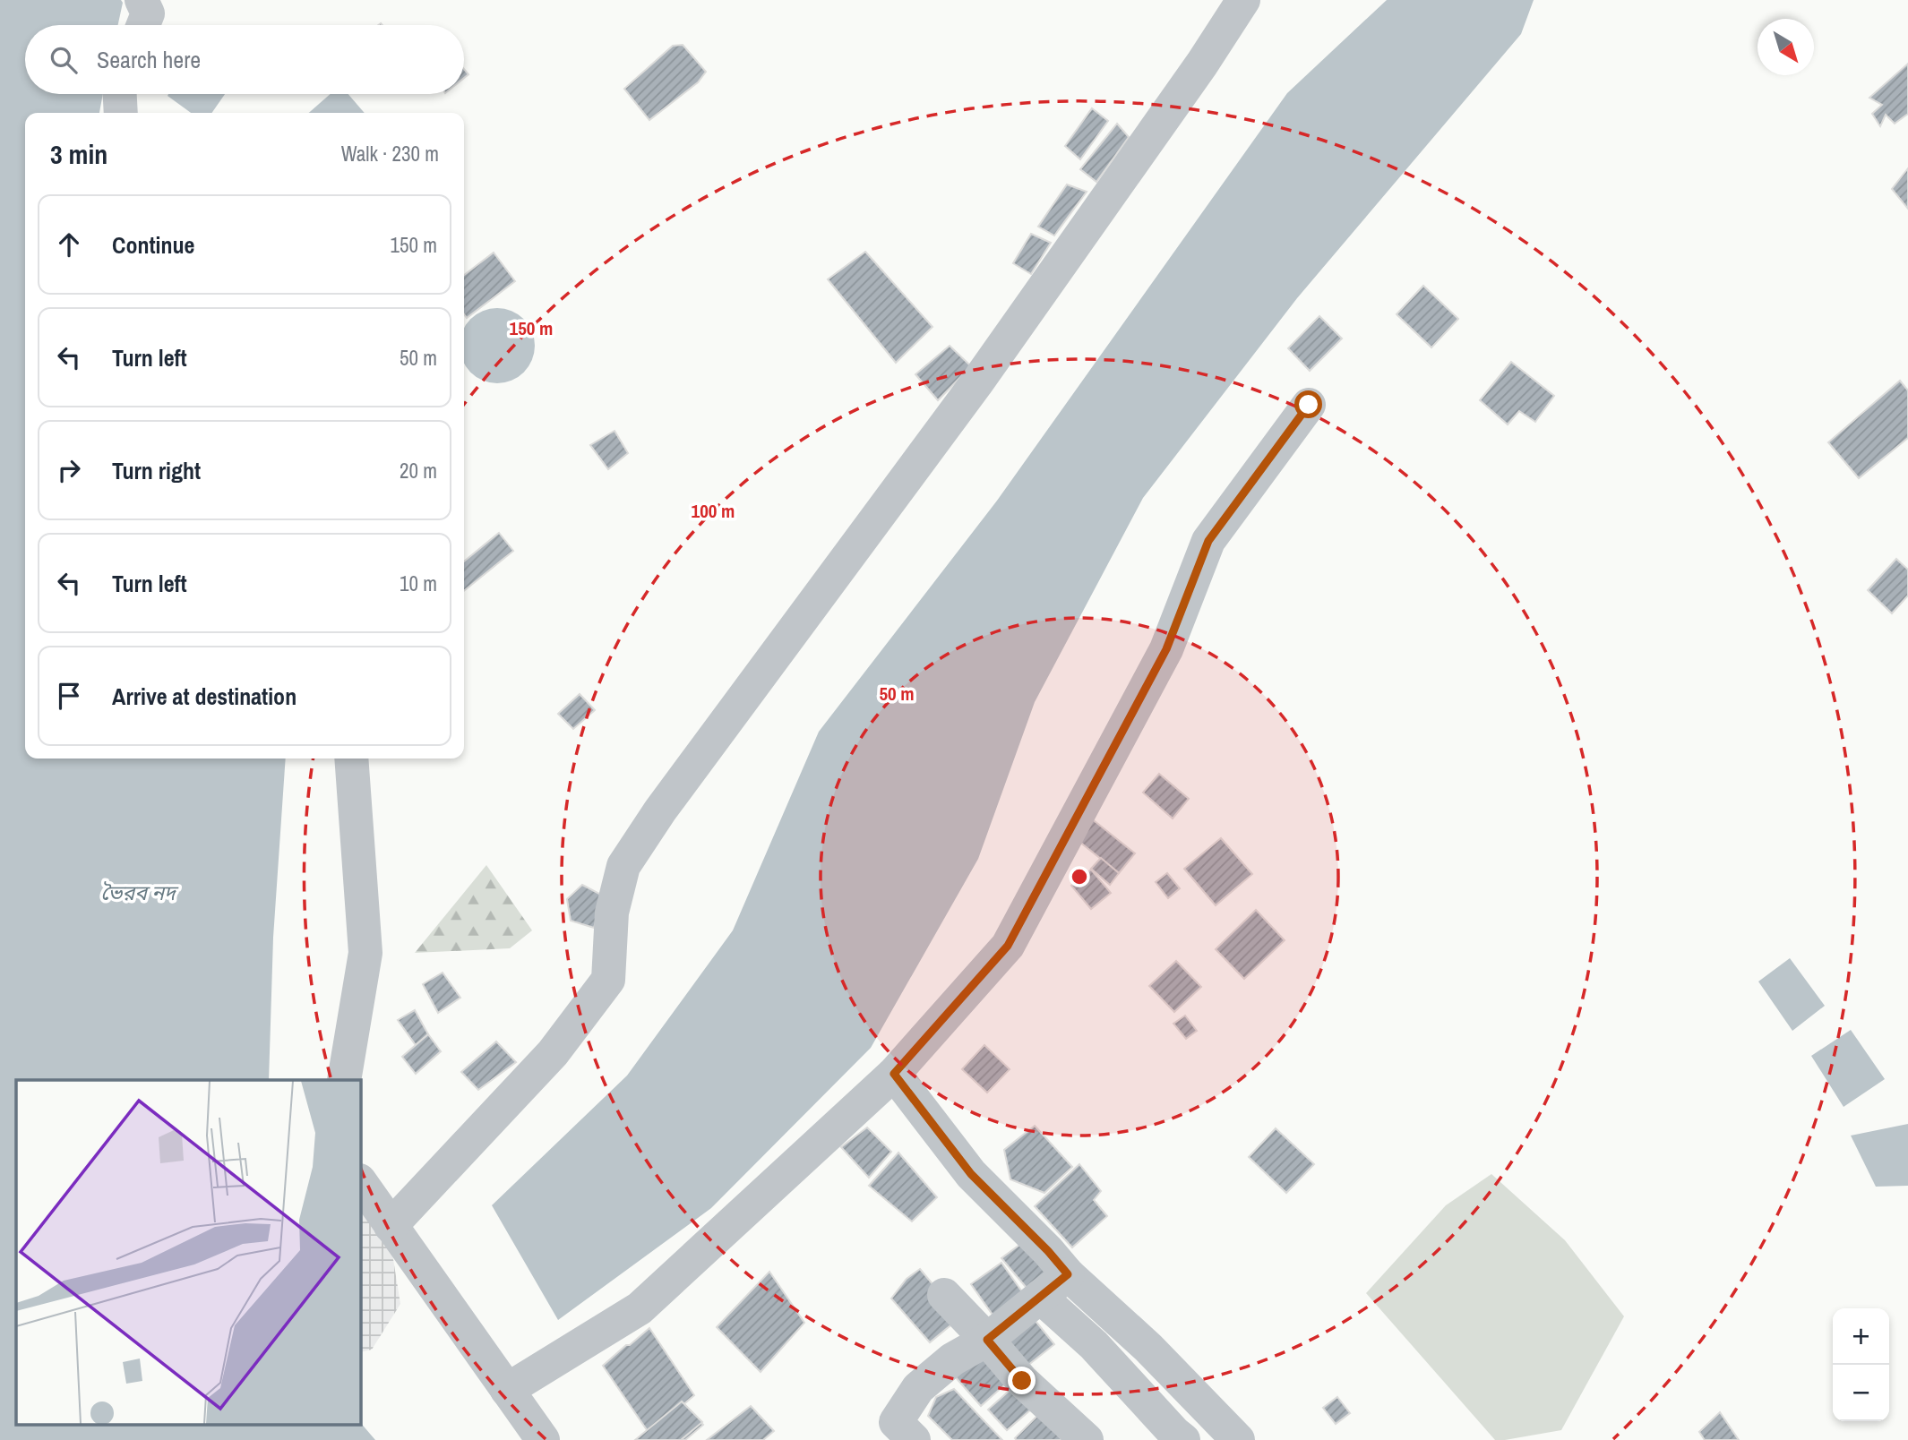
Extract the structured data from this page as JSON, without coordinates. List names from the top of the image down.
{
  "water": ["ভৈরব নদ"],
  "north": "bottom right",
  "page": {
    "search": "Search here",
    "heading": ["3 min", "Walk · 230 m"],
    "list": [
      ["Continue", "150 m"],
      ["Turn left", "50 m"],
      ["Turn right", "20 m"],
      ["Turn left", "10 m"],
      "Arrive at destination"
    ],
    "map_buttons": ["+", "−"]
  },
  "rings": ["150 m", "100 m", "50 m"]
}
